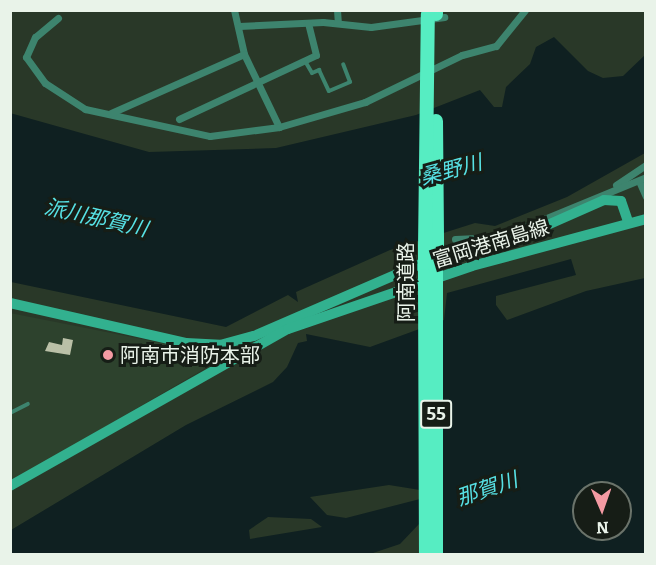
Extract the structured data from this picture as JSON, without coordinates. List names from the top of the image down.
{
  "streets": {
    "highway": ["阿南道路", "55"],
    "main road": ["富岡港南島線"]
  },
  "water": ["桑野川", "派川那賀川", "那賀川"],
  "places": ["阿南市消防本部"],
  "north": "bottom"
}
